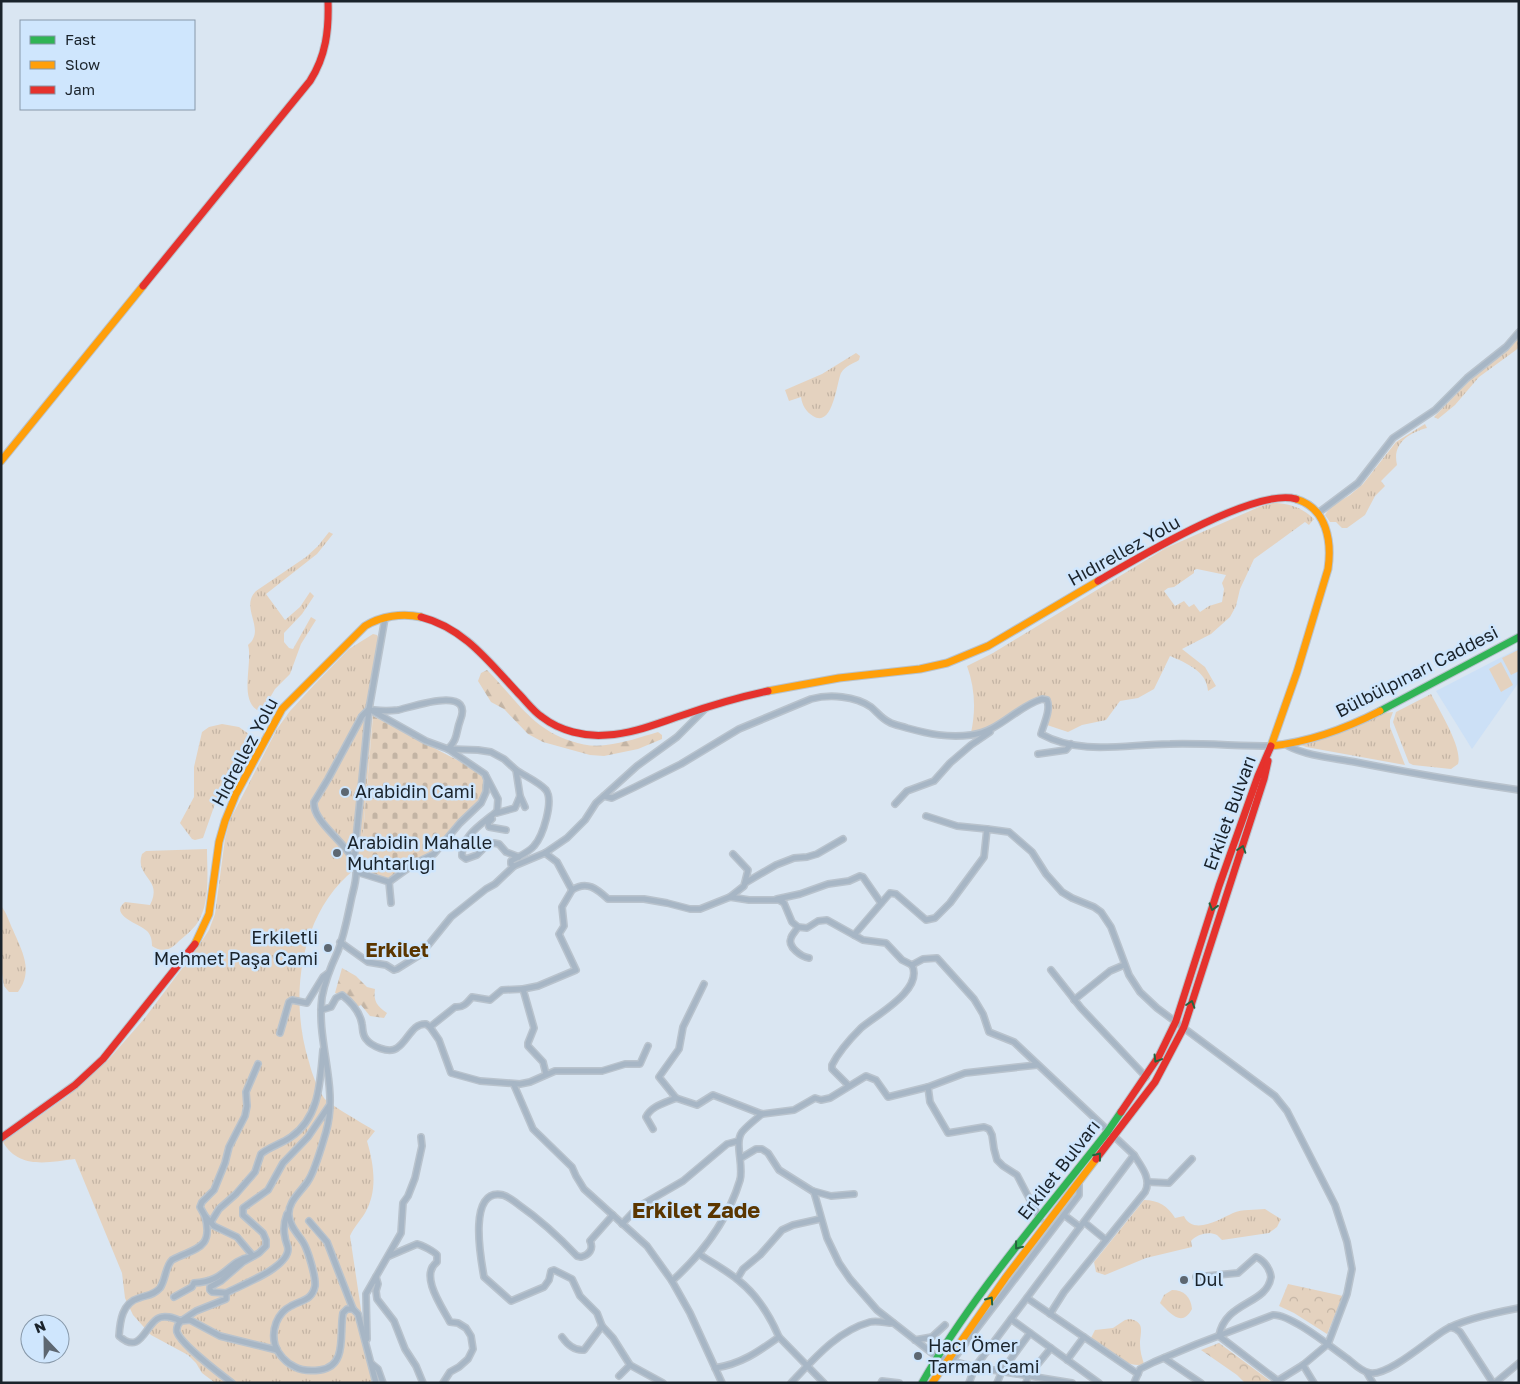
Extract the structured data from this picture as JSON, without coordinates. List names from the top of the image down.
{
  "streets": {
    "street": [
      "Hıdırellez Yolu",
      "Bülbülpınarı Caddesi",
      "Hıdrellez Yolu",
      "Erkilet Bulvarı"
    ]
  },
  "crossings": [
    ["Hıdırellez Yolu", "Hıdrellez Yolu"],
    ["Bülbülpınarı Caddesi", "Erkilet Bulvarı"]
  ],
  "districts": ["Erkilet", "Erkilet Zade"],
  "places": [
    "Arabidin Cami",
    "Arabidin Mahalle Muhtarlığı",
    "Erkiletli Mehmet Paşa Cami",
    "Dul",
    "Hacı Ömer Tarman Cami"
  ],
  "legend": ["Fast", "Slow", "Jam"],
  "north": "top"
}
